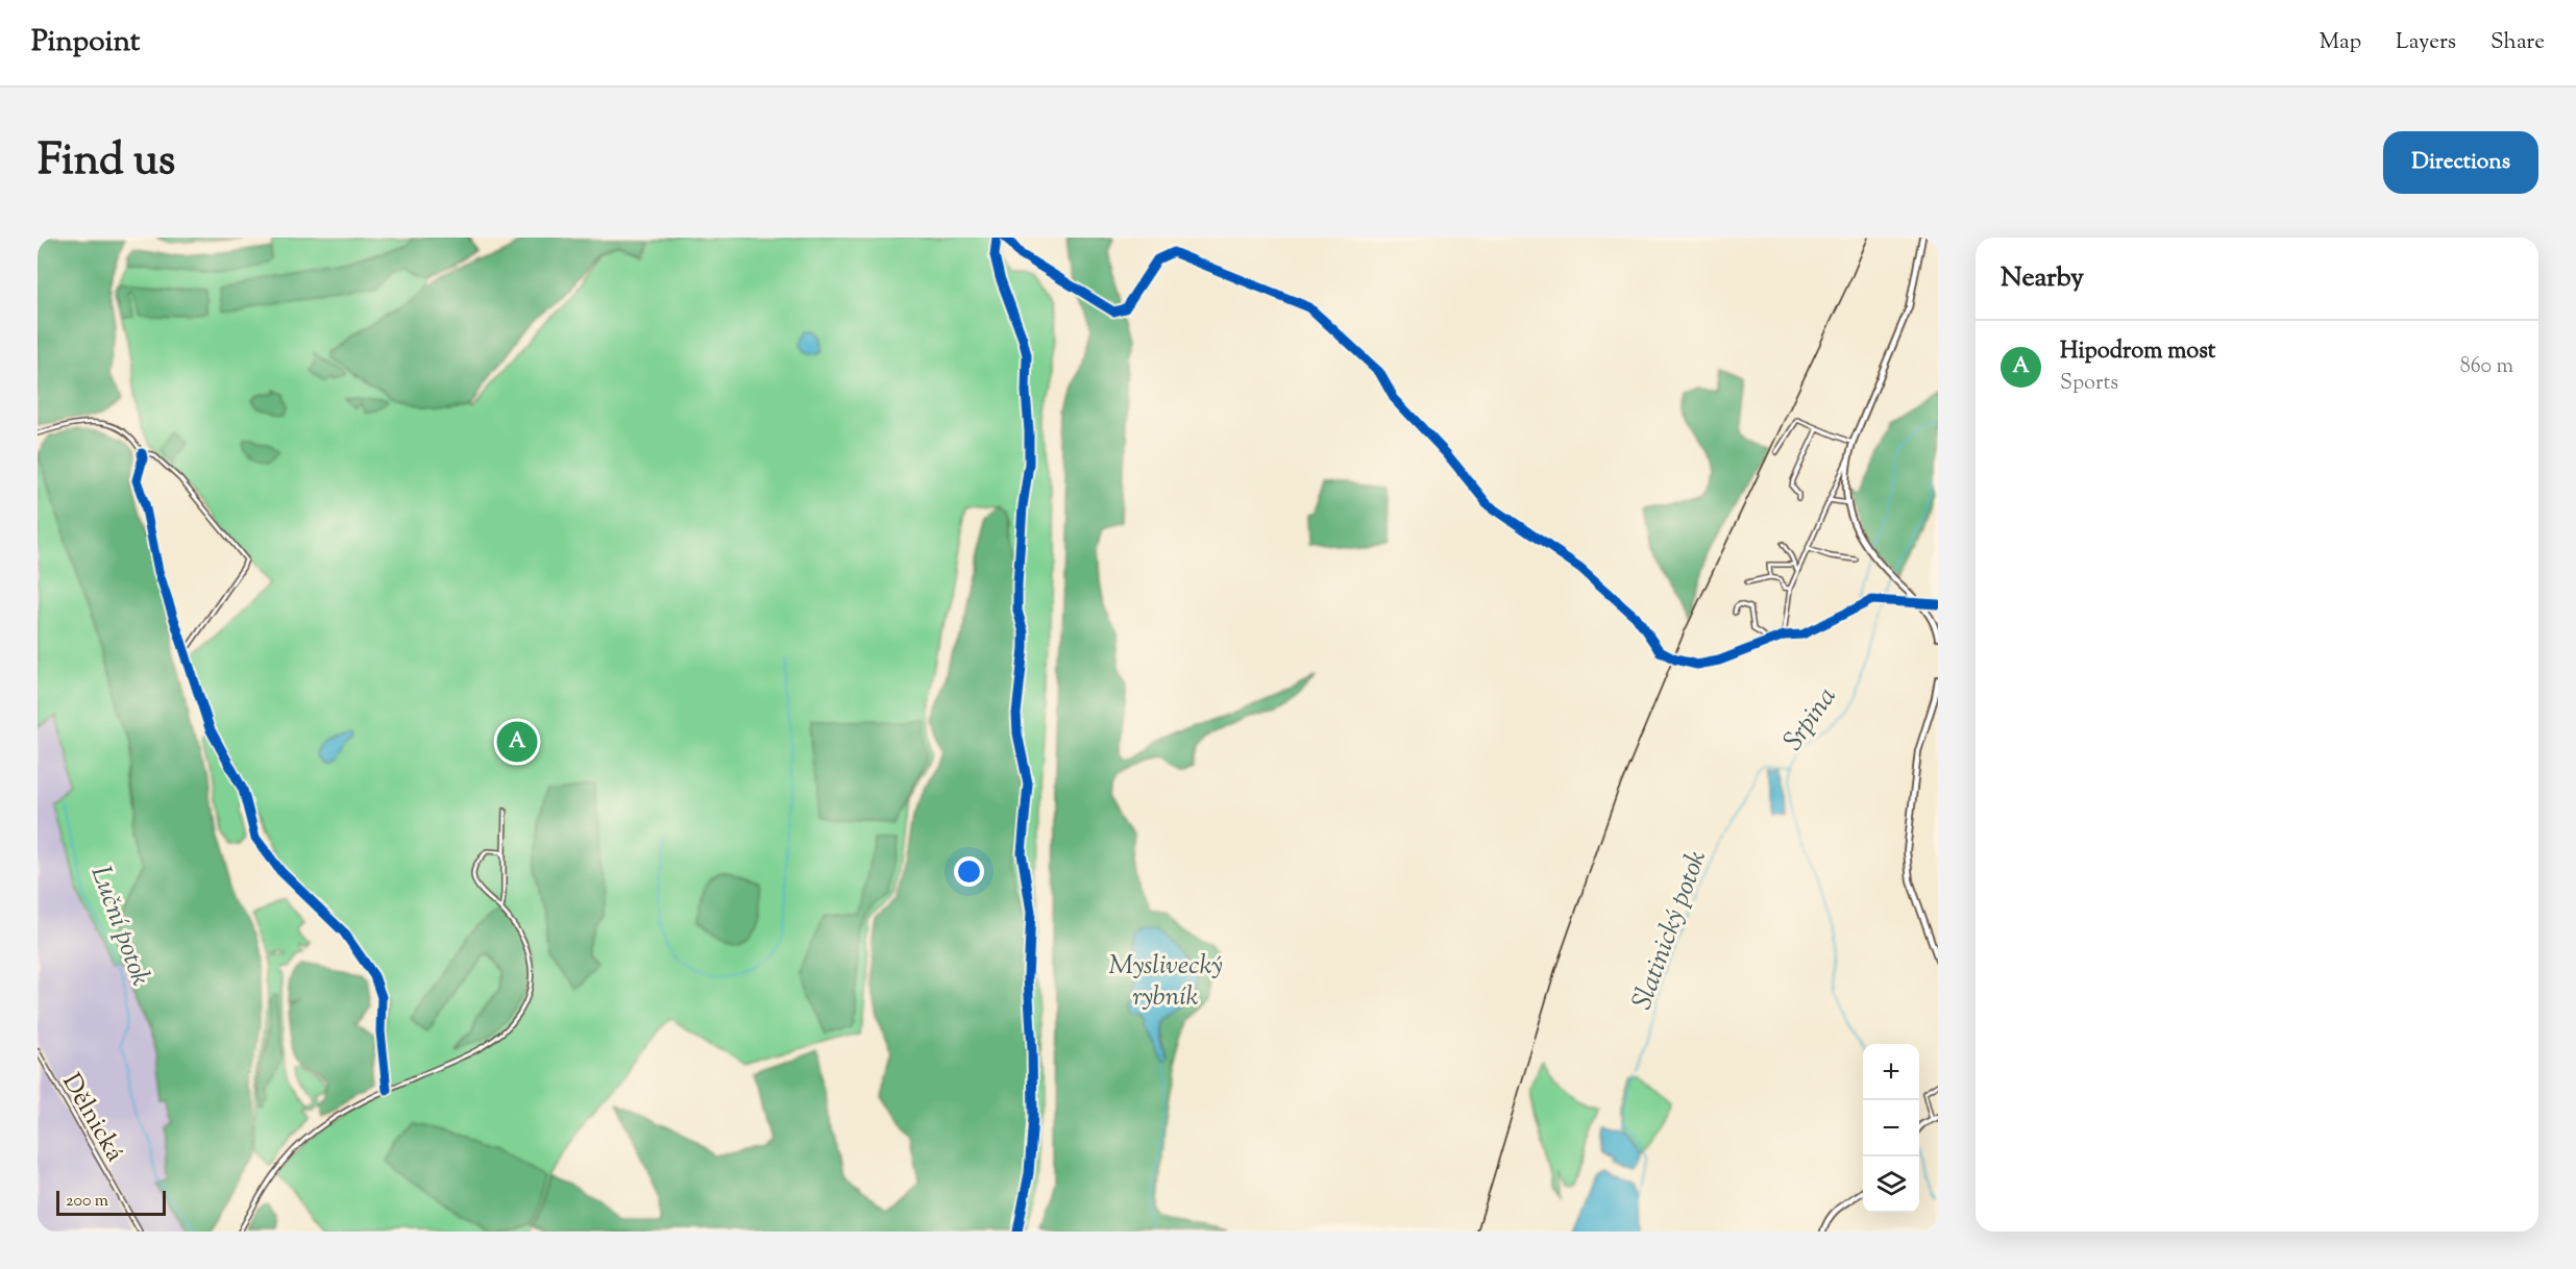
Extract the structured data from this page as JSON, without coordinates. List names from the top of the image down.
{
  "streets": {
    "street": ["Dělnická"]
  },
  "water": [
    "Srpina",
    "Luční potok",
    "Slatinický potok",
    "Myslivecký rybník"
  ],
  "scale_bar": "200 m",
  "page": {
    "header": "Pinpoint",
    "nav": ["Map", "Layers", "Share"],
    "title": "Find us",
    "buttons": "Directions",
    "heading": "Nearby",
    "list": [
      {
        "mark": "A",
        "name": "Hipodrom most",
        "note": "Sports",
        "value": "860 m"
      }
    ],
    "pins": "A",
    "map_buttons": ["+", "−"],
    "scale": "200 m"
  }
}
